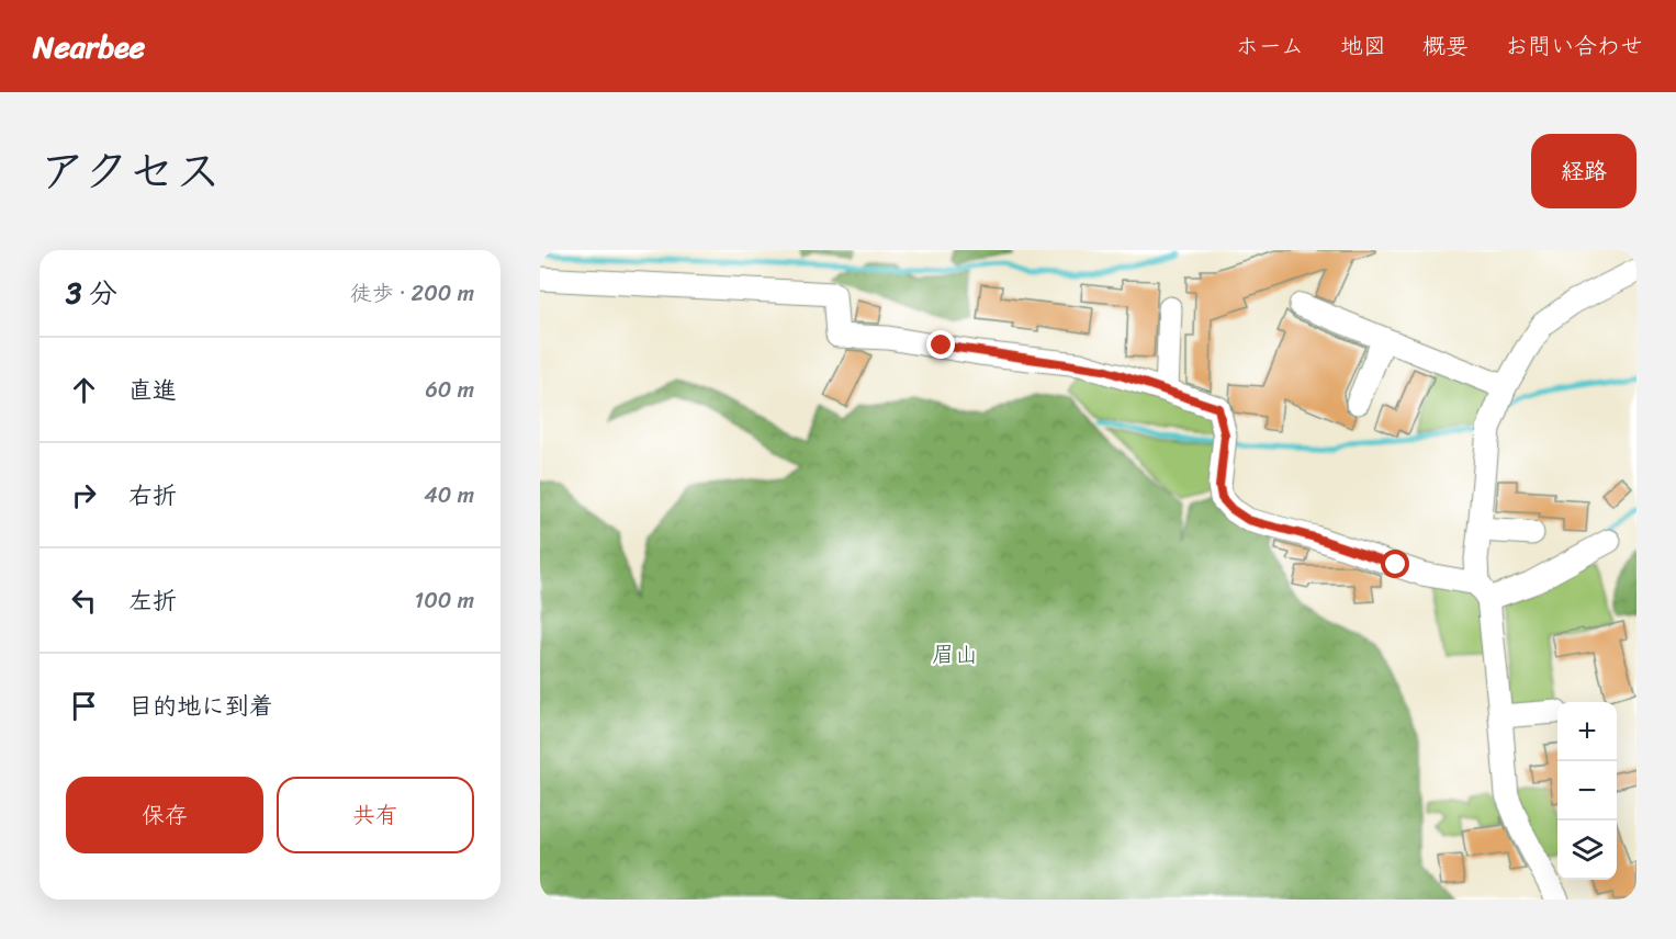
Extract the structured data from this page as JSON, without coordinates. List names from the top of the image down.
{
  "parks": ["眉山"],
  "page": {
    "header": "Nearbee",
    "nav": [
      "ホーム",
      "地図",
      "概要",
      "お問い合わせ"
    ],
    "title": "アクセス",
    "buttons": [
      "経路",
      ["保存", "共有"]
    ],
    "heading": ["3 分", "徒歩 · 200 m"],
    "list": [
      ["直進", "60 m"],
      ["右折", "40 m"],
      ["左折", "100 m"],
      "目的地に到着"
    ],
    "map_buttons": ["+", "−"]
  }
}
